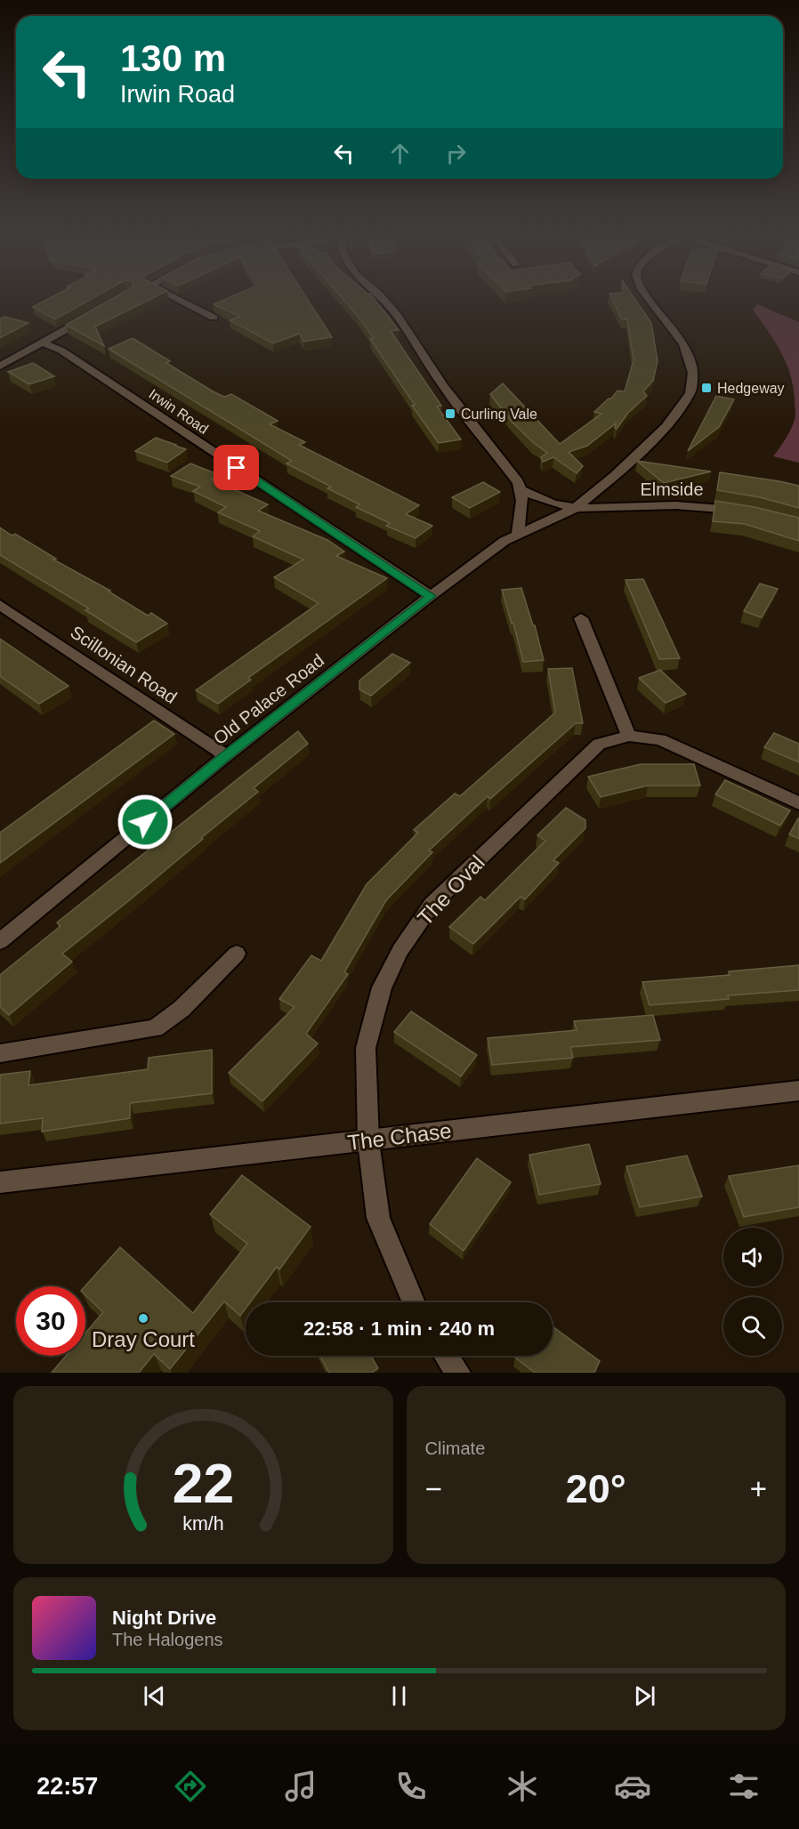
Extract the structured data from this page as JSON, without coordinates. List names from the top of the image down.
{
  "streets": {
    "street": [
      "Irwin Road",
      "Elmside",
      "Scillonian Road",
      "Old Palace Road",
      "The Oval",
      "The Chase"
    ]
  },
  "crossings": [
    ["Irwin Road", "Old Palace Road"],
    ["Elmside", "Old Palace Road"],
    ["Scillonian Road", "Old Palace Road"],
    ["The Oval", "The Chase"]
  ],
  "places": {
    "transit": ["Hedgeway", "Curling Vale"],
    "other": ["Dray Court"]
  },
  "page": {
    "turn": ["130 m", "Irwin Road"],
    "limit": "30",
    "trip": "22:58 · 1 min · 240 m",
    "tile": "Climate",
    "heat": ["−", "20°", "+"],
    "song": ["Night Drive", "The Halogens"],
    "tabs": "22:57",
    "gauge": ["22", "km/h"]
  }
}
